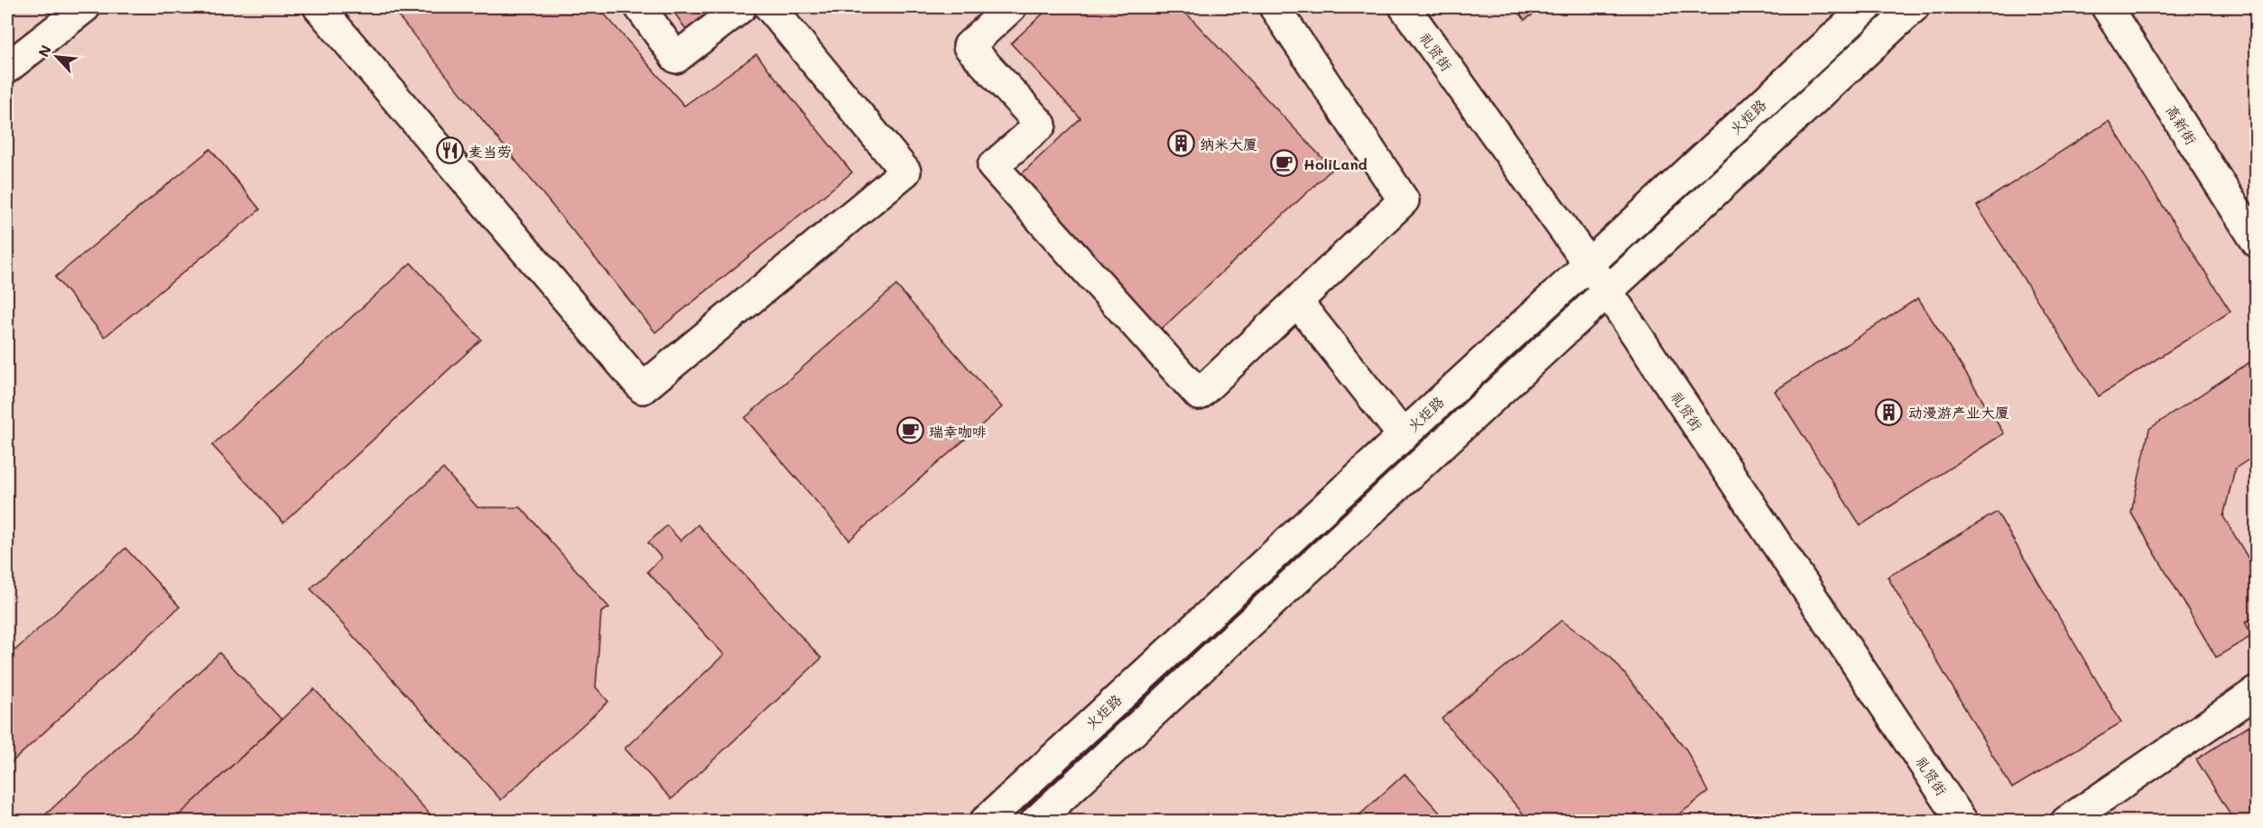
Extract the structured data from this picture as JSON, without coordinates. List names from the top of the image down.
{
  "streets": {
    "street": ["礼贤街", "火炬路", "高新街"]
  },
  "crossings": [
    ["礼贤街", "火炬路"]
  ],
  "places": {
    "building": ["纳米大厦", "动漫游产业大厦"],
    "restaurant": ["麦当劳"],
    "cafe": ["HoliLand", "瑞幸咖啡"]
  },
  "north": "top left"
}
